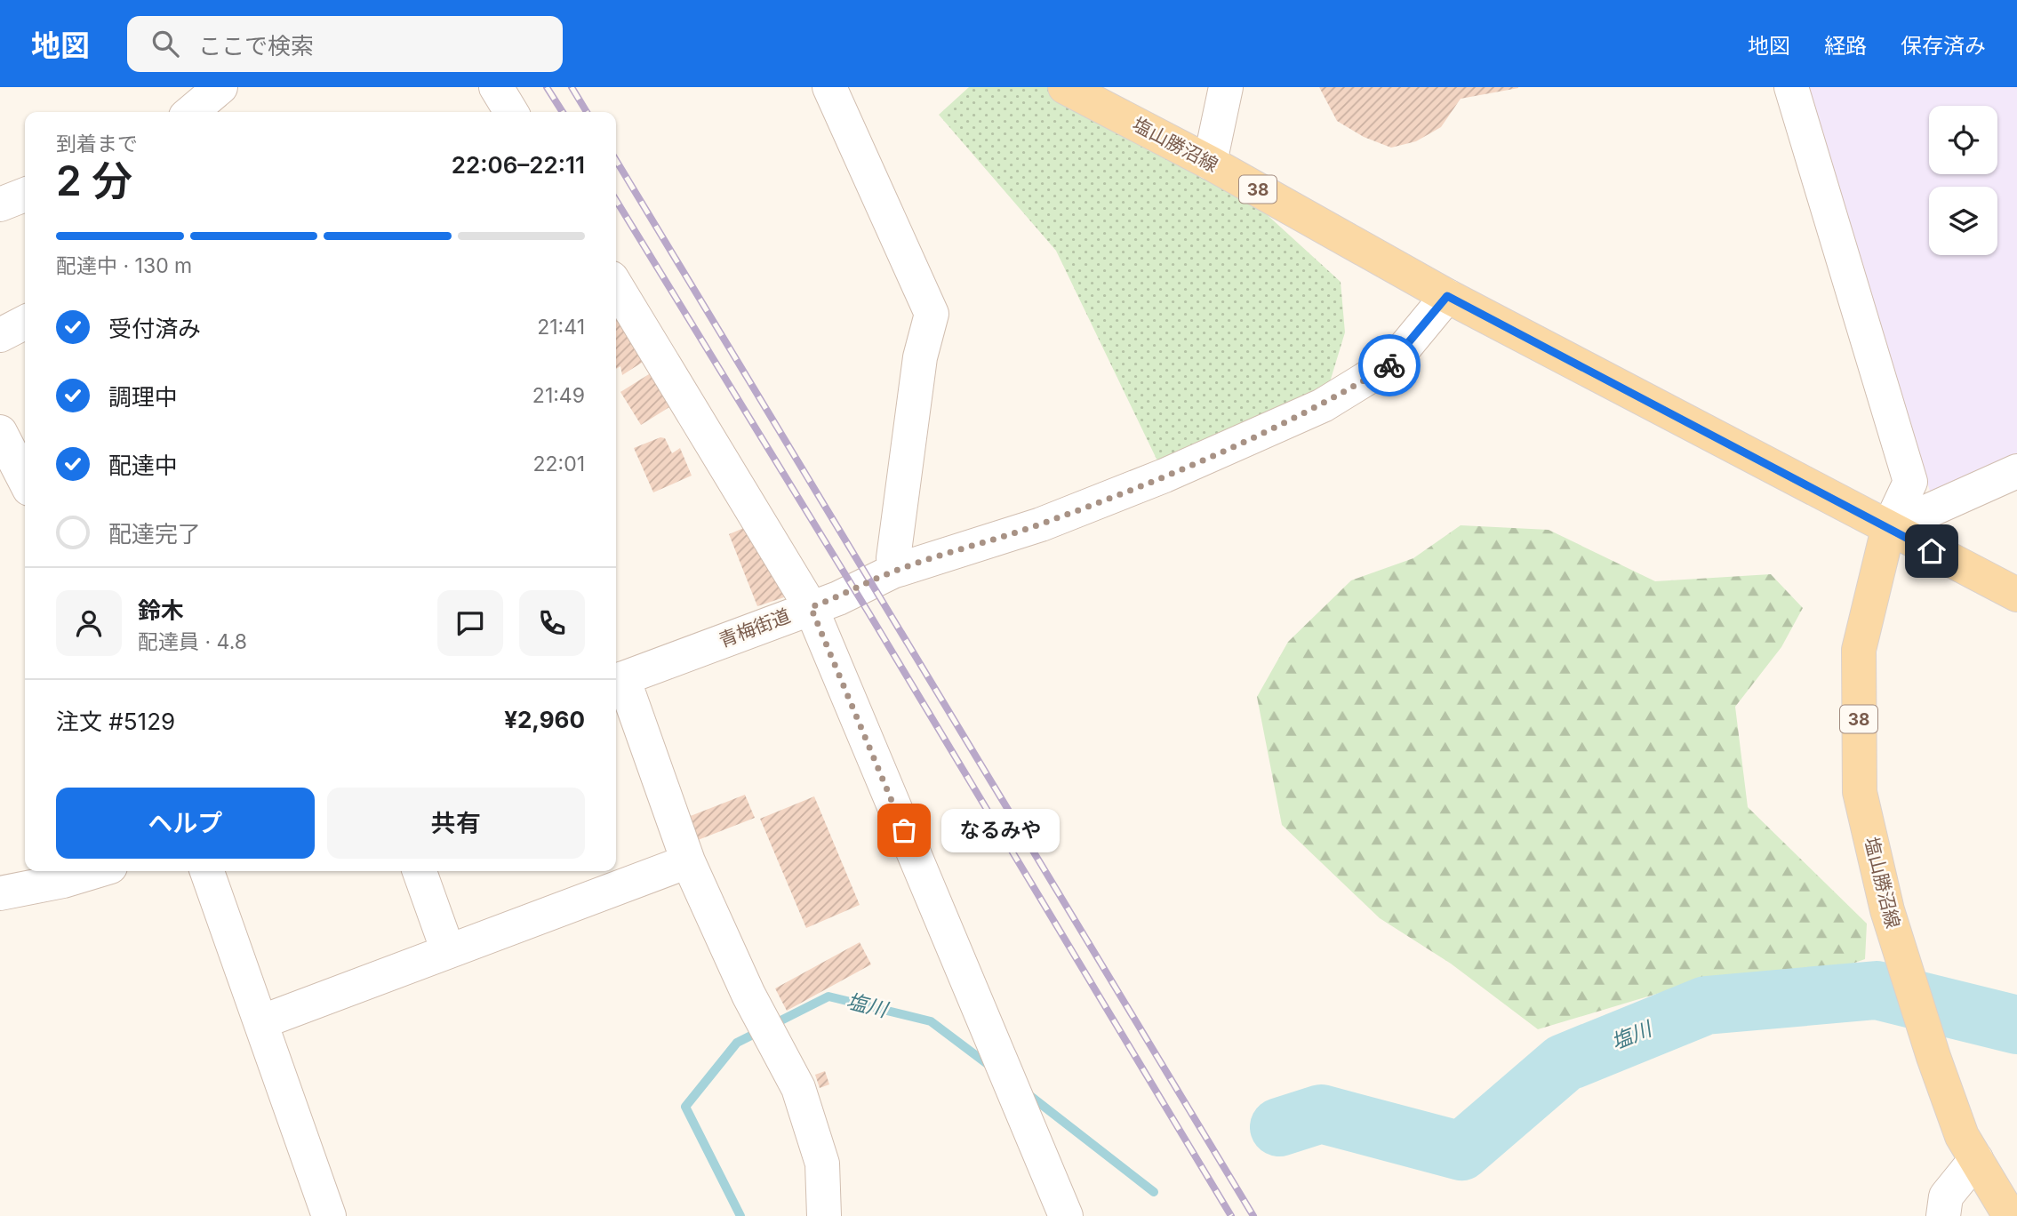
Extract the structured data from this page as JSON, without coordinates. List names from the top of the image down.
{
  "streets": {
    "main road": ["塩山勝沼線", "38"],
    "street": ["青梅街道"]
  },
  "crossings": [
    ["塩山勝沼線", "38"],
    ["塩山勝沼線", "青梅街道"],
    ["38", "青梅街道"]
  ],
  "water": ["塩川"],
  "places": ["なるみや"],
  "page": {
    "header": "地図",
    "search": "ここで検索",
    "nav": ["地図", "経路", "保存済み"],
    "heading": ["2 分", "到着まで", "22:06–22:11"],
    "panel": [
      "鈴木",
      "配達員 · 4.8",
      "注文 #5129",
      "¥2,960"
    ],
    "bar": "配達中 · 130 m",
    "list": [
      ["受付済み", "21:41"],
      ["調理中", "21:49"],
      ["配達中", "22:01"],
      "配達完了"
    ],
    "buttons": ["ヘルプ", "共有"],
    "bubble": "なるみや"
  }
}
